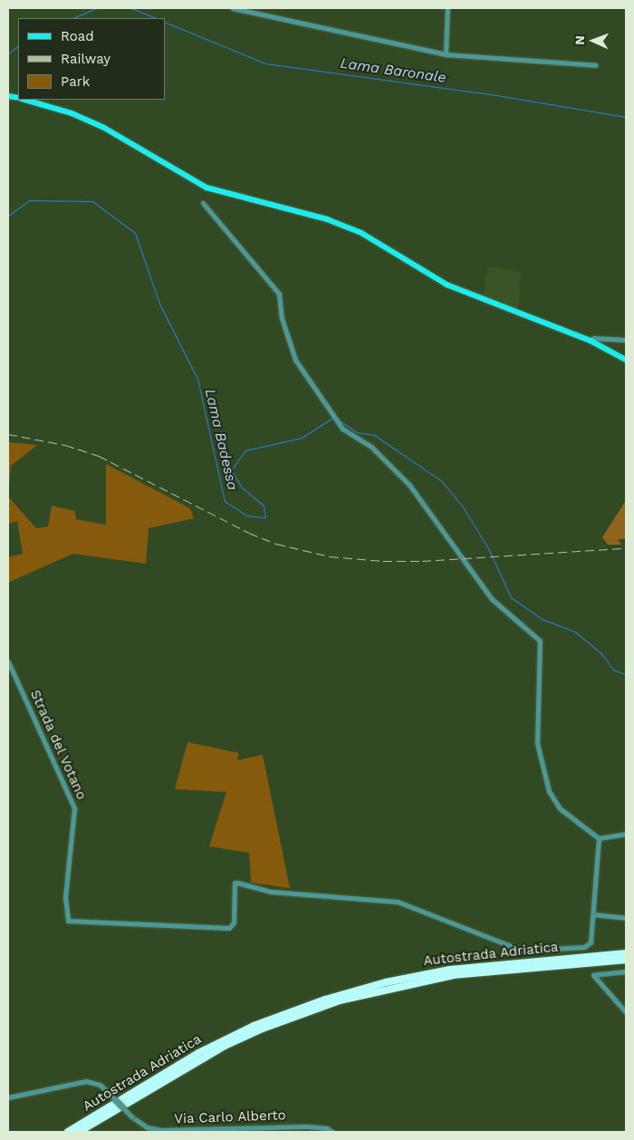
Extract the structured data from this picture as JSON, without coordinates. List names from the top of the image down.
{
  "streets": {
    "highway": ["Autostrada Adriatica"],
    "street": ["Strada del Votano", "Via Carlo Alberto"]
  },
  "water": ["Lama Baronale", "Lama Badessa"],
  "legend": ["Road", "Railway", "Park"],
  "north": "left"
}
